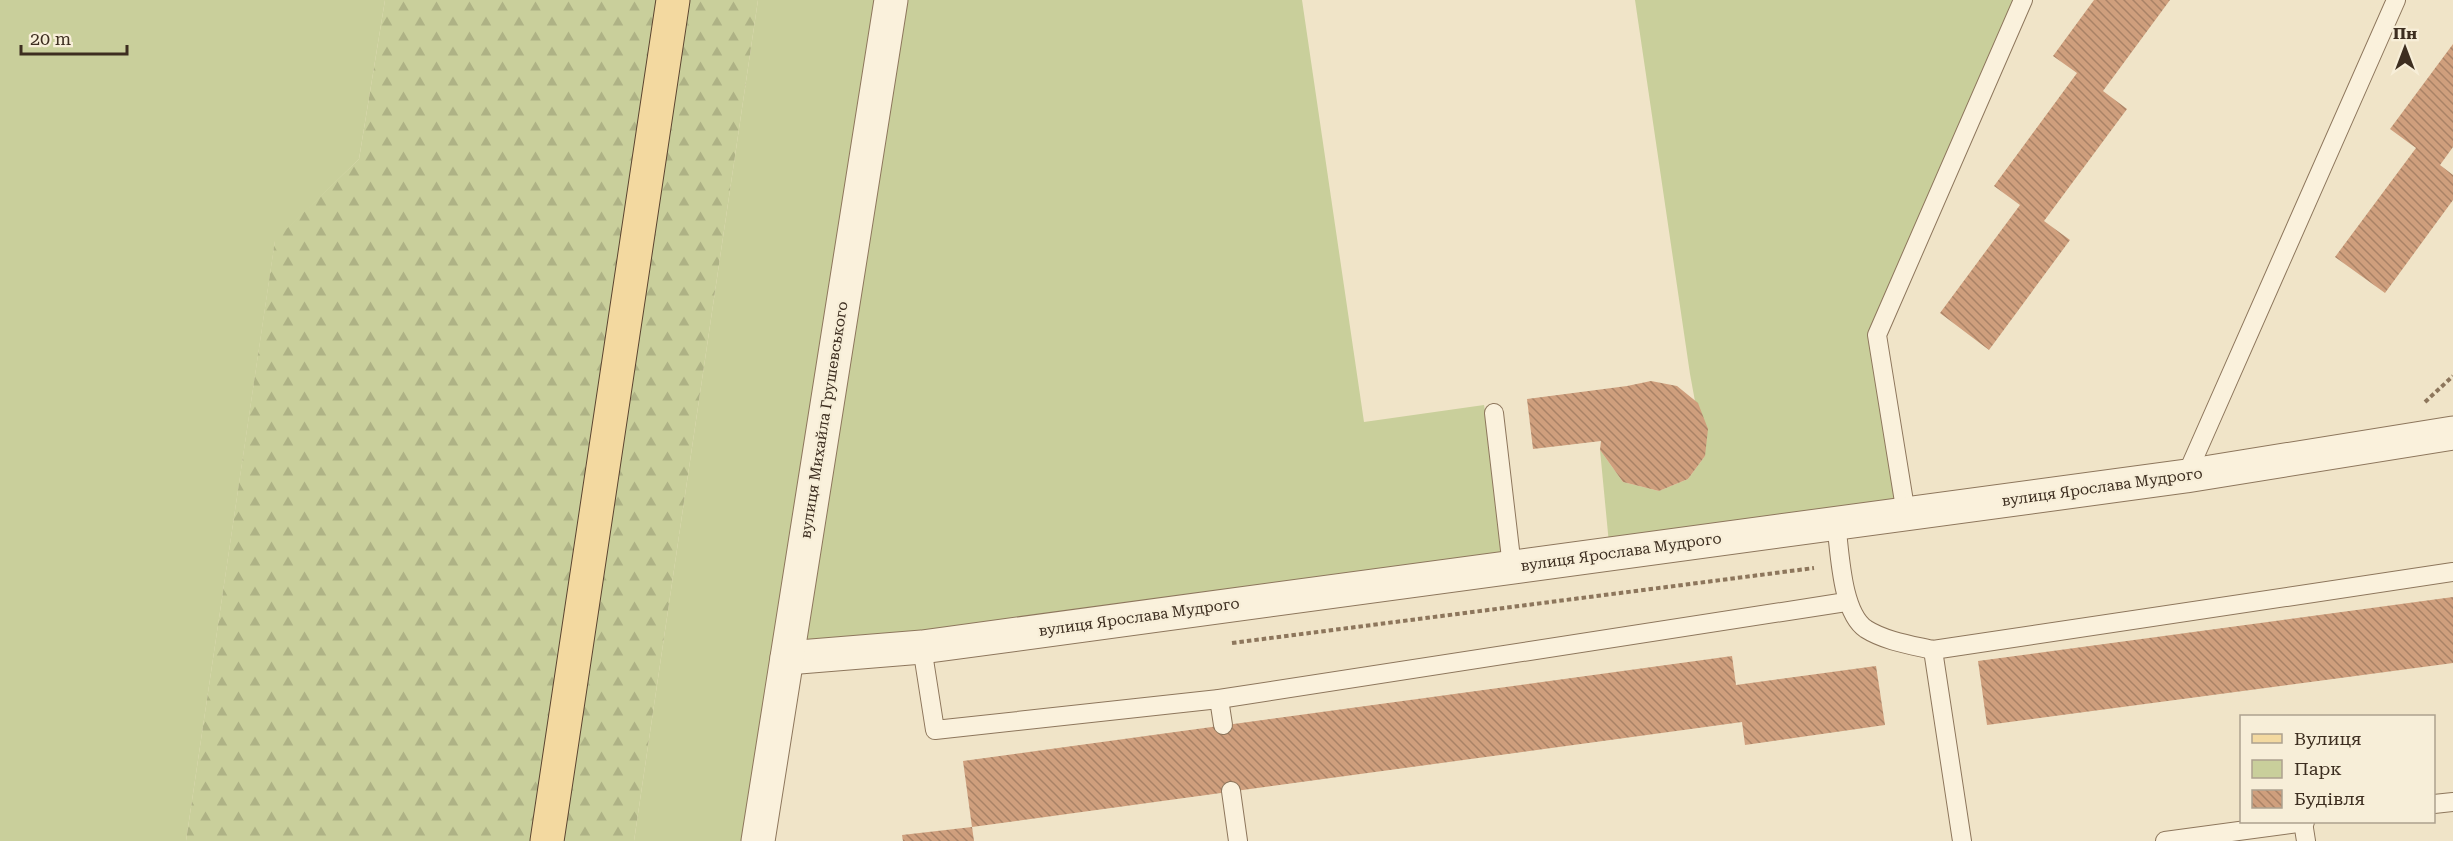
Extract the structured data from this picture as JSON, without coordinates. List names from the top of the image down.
{
  "streets": {
    "street": ["вулиця Михайла Грушевського", "вулиця Ярослава Мудрого"]
  },
  "crossings": [
    ["вулиця Михайла Грушевського", "вулиця Ярослава Мудрого"]
  ],
  "legend": ["Вулиця", "Парк", "Будівля"],
  "scale_bar": "20 m",
  "north": "top"
}
